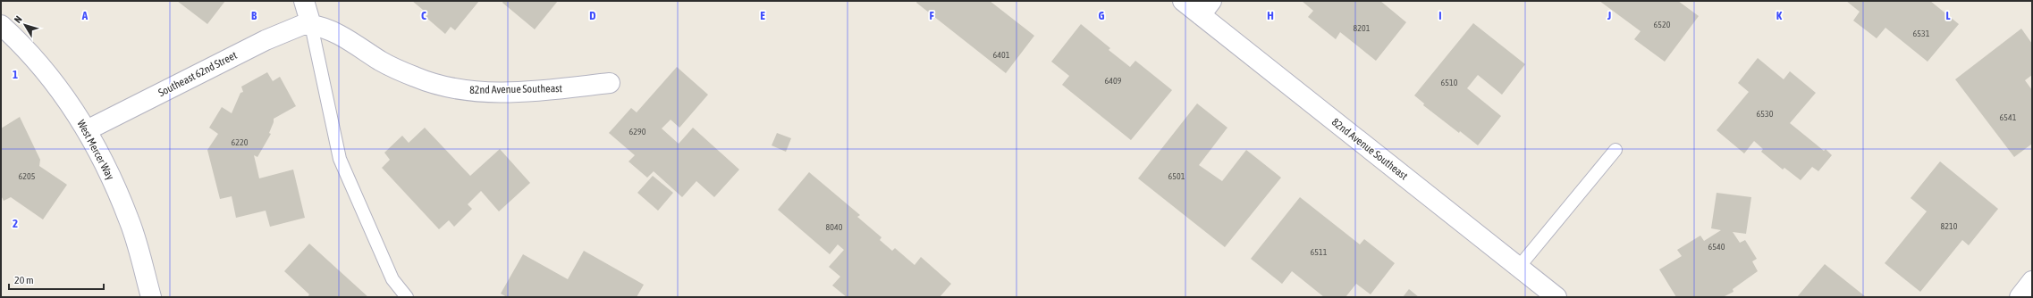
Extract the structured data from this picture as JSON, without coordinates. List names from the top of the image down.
{
  "streets": {
    "street": ["Southeast 62nd Street", "82nd Avenue Southeast", "West Mercer Way"]
  },
  "crossings": [
    ["Southeast 62nd Street", "82nd Avenue Southeast"],
    ["Southeast 62nd Street", "West Mercer Way"]
  ],
  "house_numbers": [
    "6520",
    "8201",
    "6531",
    "6401",
    "6409",
    "6510",
    "6530",
    "6541",
    "6290",
    "6220",
    "6205",
    "6501",
    "8210",
    "8040",
    "6540",
    "6511"
  ],
  "scale_bar": "20 m",
  "north": "top left",
  "grid": {
    "columns": [
      "A",
      "B",
      "C",
      "D",
      "E",
      "F",
      "G",
      "H",
      "I",
      "J",
      "K",
      "L"
    ],
    "rows": ["1", "2"]
  }
}
